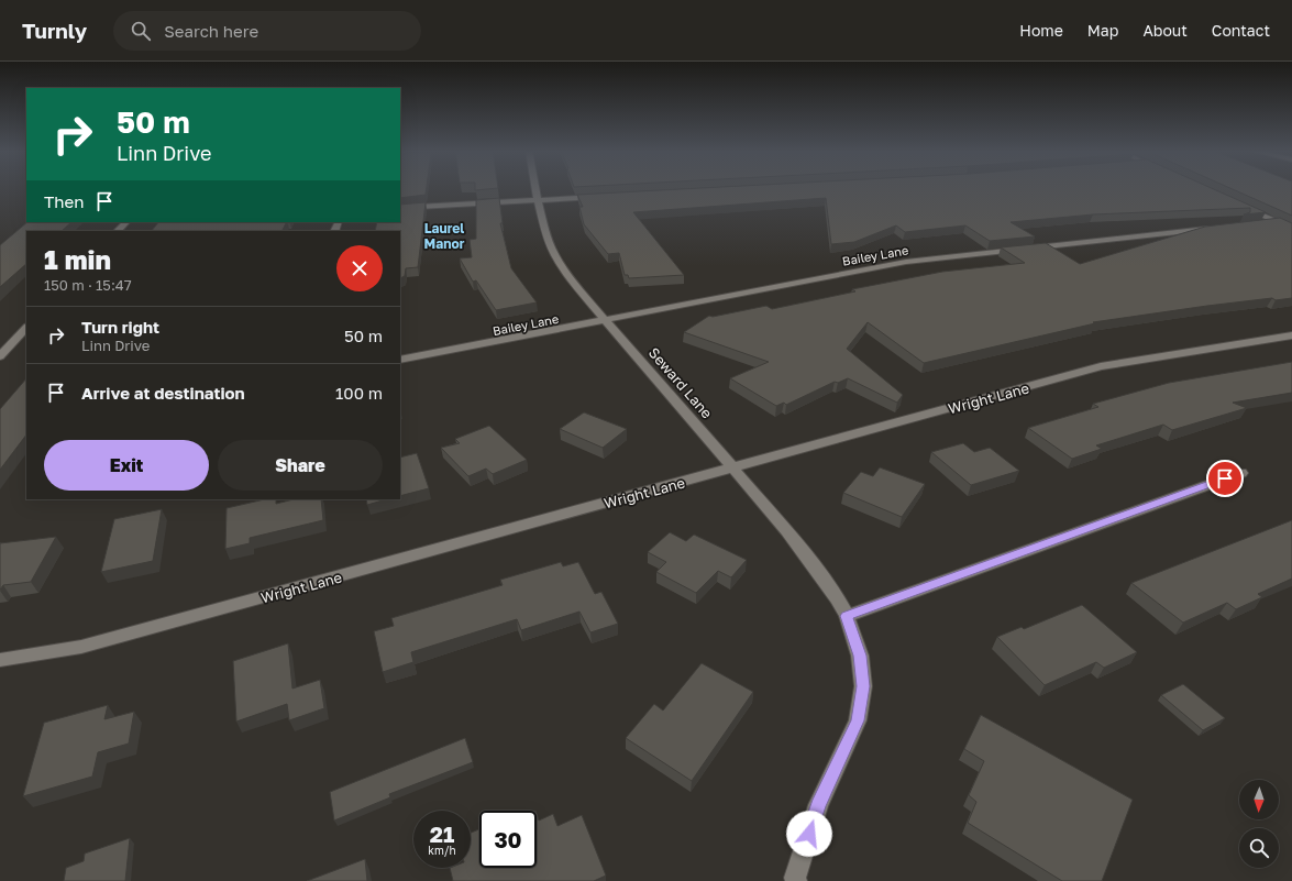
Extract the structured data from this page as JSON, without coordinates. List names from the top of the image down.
{
  "streets": {
    "street": ["Bailey Lane", "Seward Lane", "Wright Lane"]
  },
  "crossings": [
    ["Bailey Lane", "Seward Lane"],
    ["Seward Lane", "Wright Lane"]
  ],
  "districts": ["Laurel Manor"],
  "north": "bottom",
  "page": {
    "header": "Turnly",
    "search": "Search here",
    "nav": [
      "Home",
      "Map",
      "About",
      "Contact"
    ],
    "turn": ["50 m", "Linn Drive"],
    "then": "Then",
    "heading": ["1 min", "150 m · 15:47"],
    "list": [
      {
        "name": "Turn right",
        "note": "Linn Drive",
        "value": "50 m"
      },
      {
        "name": "Arrive at destination",
        "value": "100 m"
      }
    ],
    "buttons": ["Exit", "Share"],
    "speed": "21 km/h",
    "limit": "30"
  }
}
